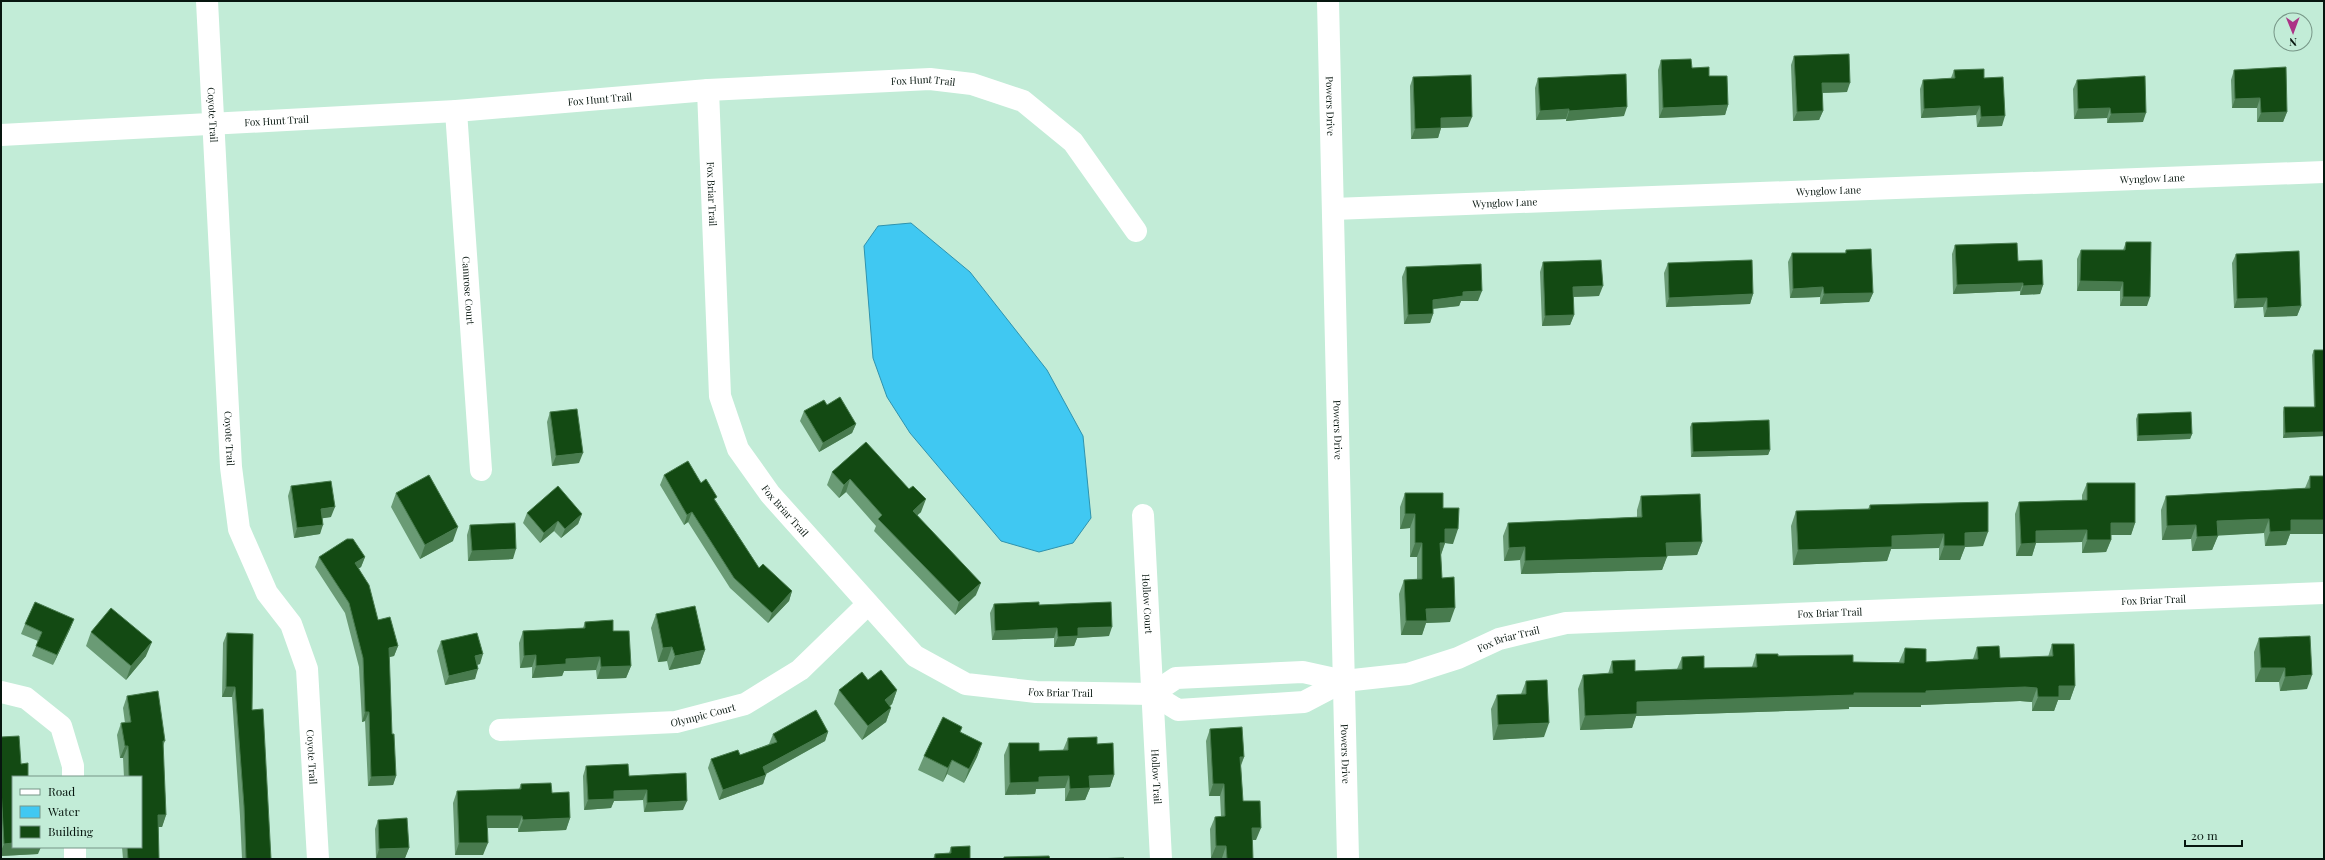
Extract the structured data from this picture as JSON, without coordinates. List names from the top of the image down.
{
  "streets": {
    "street": [
      "Fox Hunt Trail",
      "Powers Drive",
      "Coyote Trail",
      "Wynglow Lane",
      "Fox Briar Trail",
      "Camrose Court",
      "Hollow Court",
      "Olympic Court",
      "Hollow Trail"
    ]
  },
  "crossings": [
    ["Fox Hunt Trail", "Coyote Trail"],
    ["Fox Hunt Trail", "Fox Briar Trail"],
    ["Fox Hunt Trail", "Camrose Court"],
    ["Powers Drive", "Wynglow Lane"],
    ["Powers Drive", "Fox Briar Trail"],
    ["Fox Briar Trail", "Hollow Court"],
    ["Fox Briar Trail", "Olympic Court"],
    ["Fox Briar Trail", "Hollow Trail"],
    ["Hollow Court", "Hollow Trail"]
  ],
  "legend": ["Road", "Water", "Building"],
  "scale_bar": "20 m",
  "north": "bottom"
}
